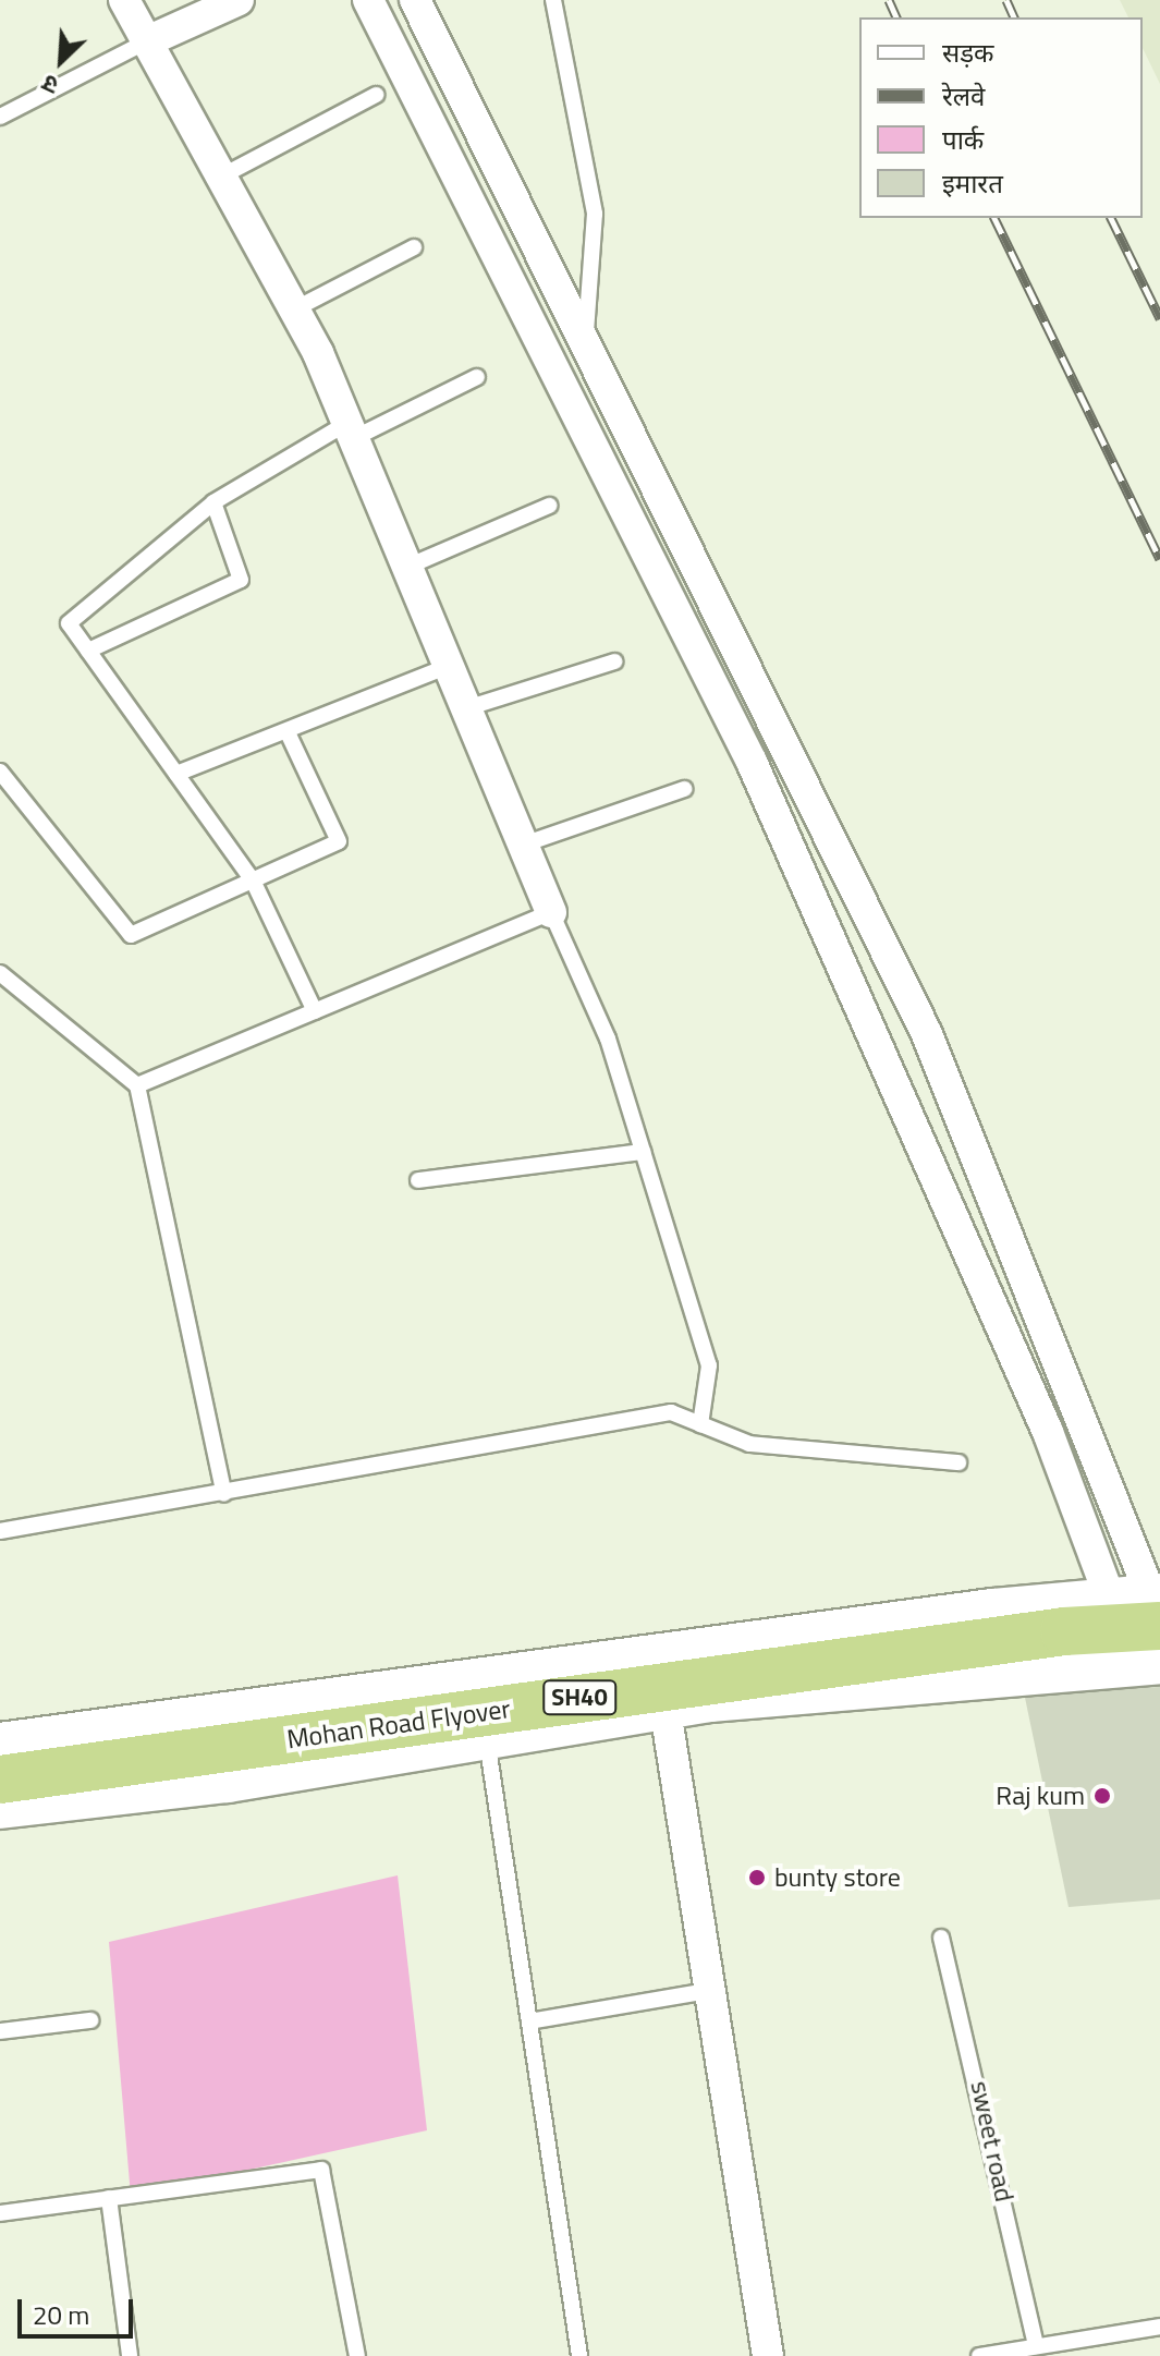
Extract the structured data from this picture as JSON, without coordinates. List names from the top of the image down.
{
  "streets": {
    "main road": ["SH40", "Mohan Road Flyover"],
    "lane": ["sweet road"]
  },
  "places": ["Raj kum", "bunty store"],
  "legend": [
    "सड़क",
    "रेलवे",
    "पार्क",
    "इमारत"
  ],
  "scale_bar": "20 m",
  "north": "bottom left"
}
